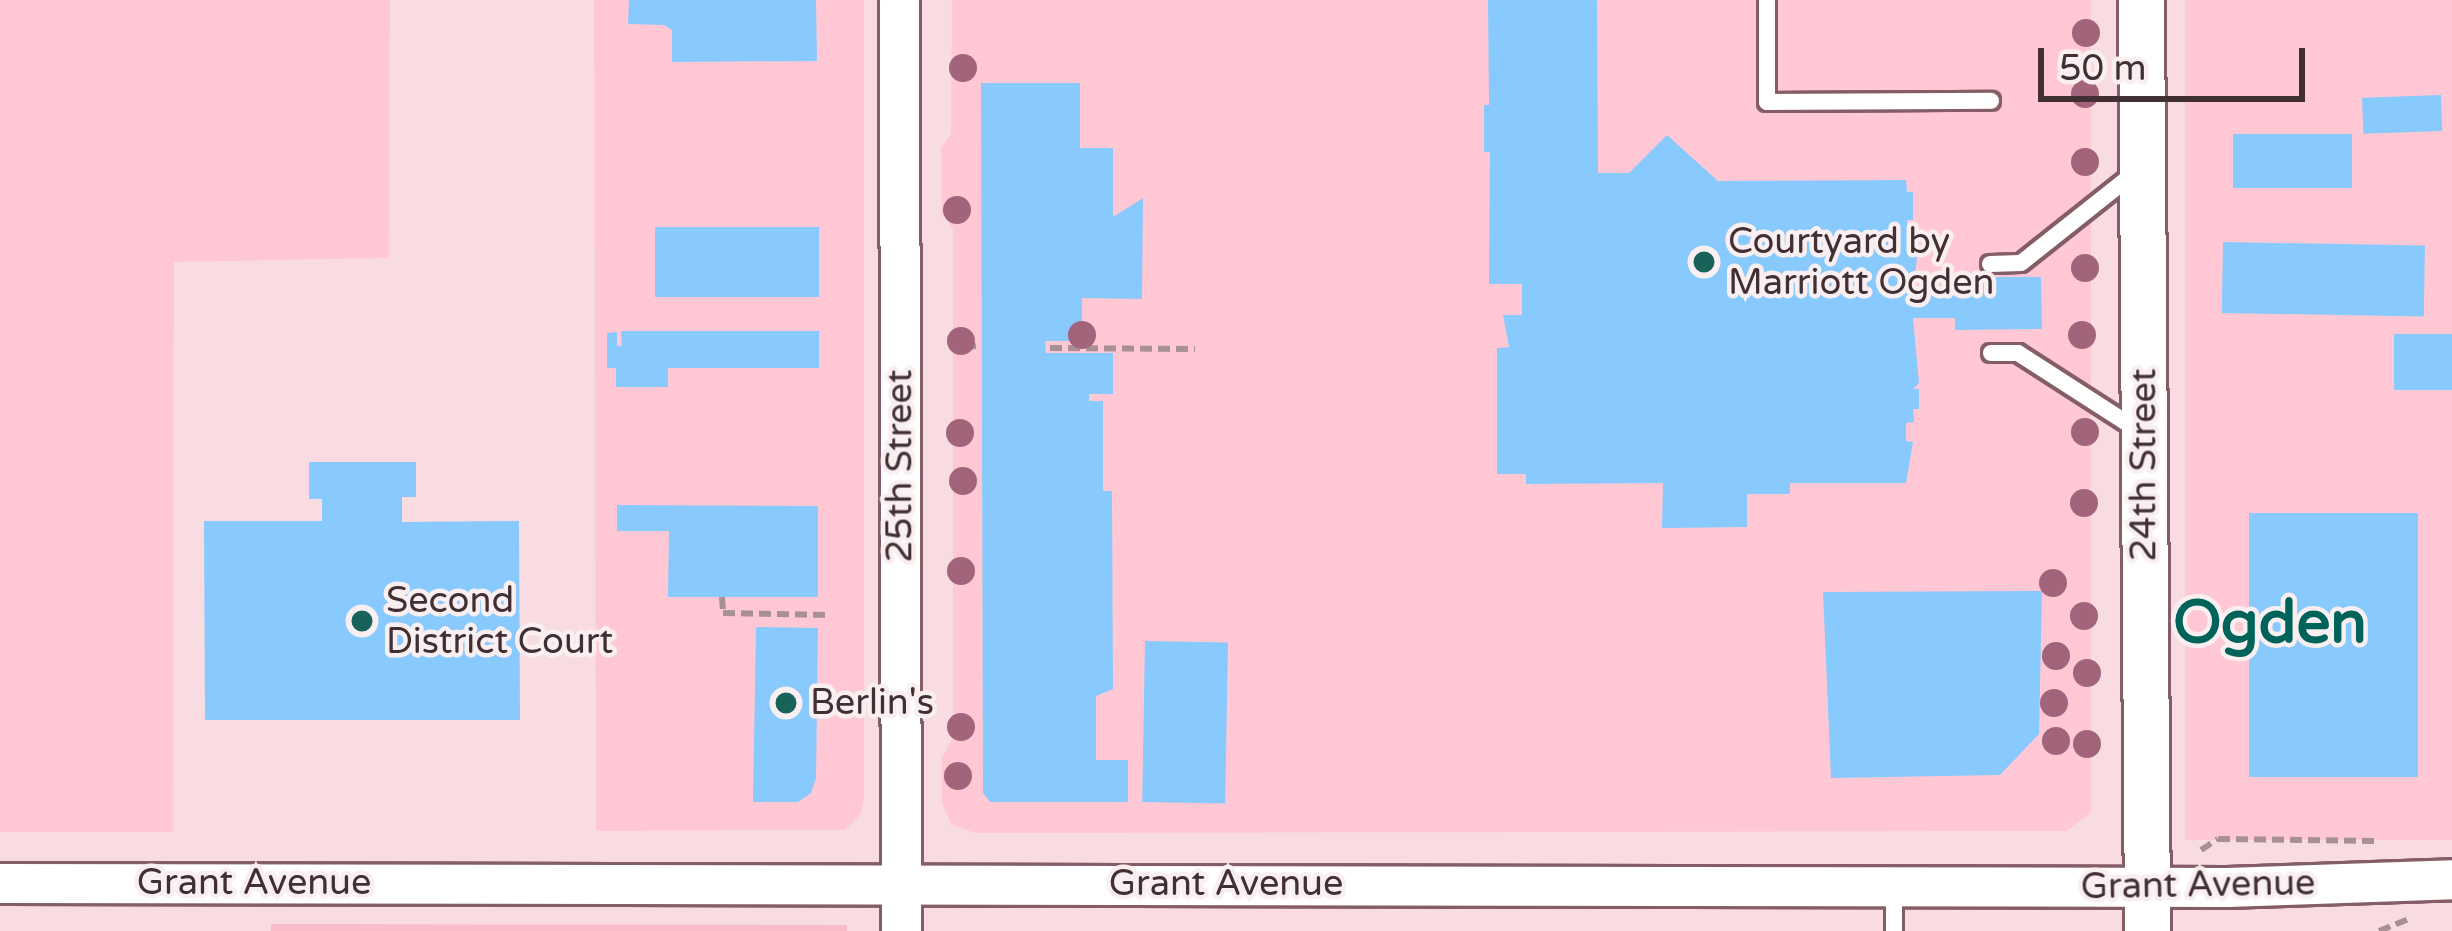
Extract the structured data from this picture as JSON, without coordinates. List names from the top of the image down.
{
  "streets": {
    "main road": ["24th Street"],
    "street": ["25th Street", "Grant Avenue"]
  },
  "crossings": [
    ["24th Street", "Grant Avenue"],
    ["25th Street", "Grant Avenue"]
  ],
  "districts": ["Ogden"],
  "places": ["Courtyard by Marriott Ogden", "Second District Court", "Berlin's"],
  "scale_bar": "50 m"
}
